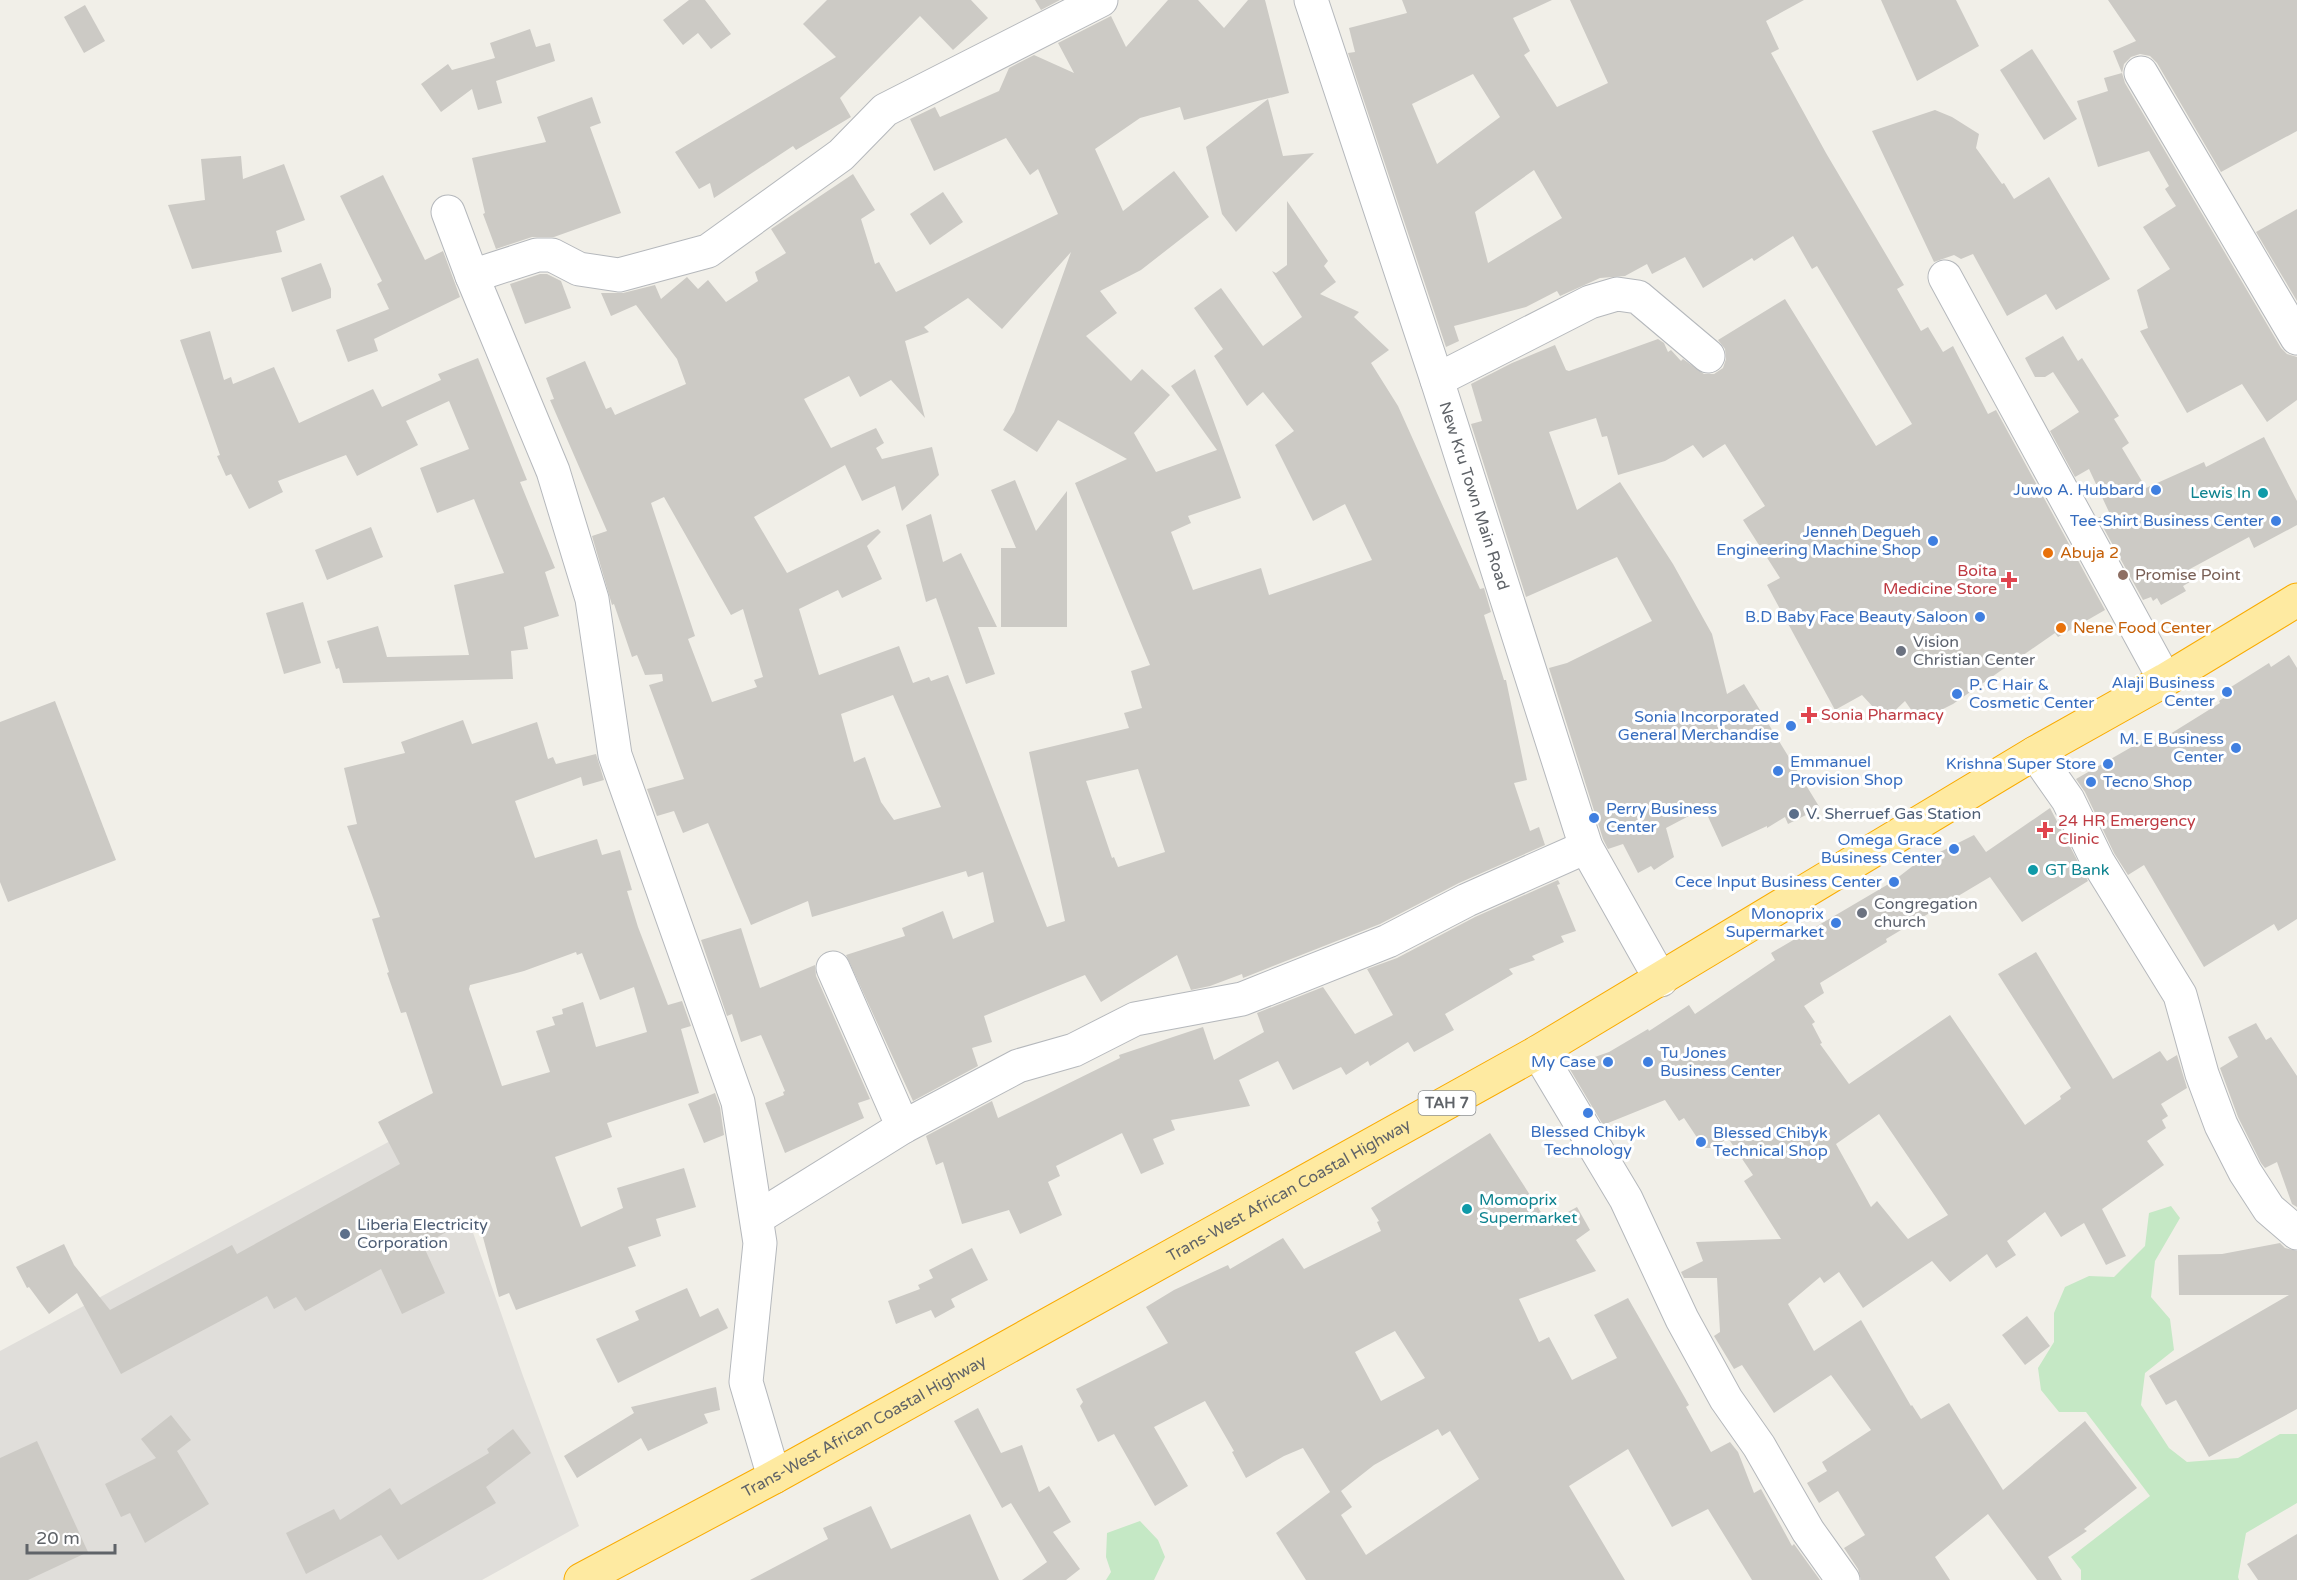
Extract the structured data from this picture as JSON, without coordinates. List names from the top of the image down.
{
  "streets": {
    "highway": ["TAH 7", "Trans-West African Coastal Highway"],
    "street": ["New Kru Town Main Road"]
  },
  "crossings": [
    ["New Kru Town Main Road", "Trans-West African Coastal Highway"]
  ],
  "places": {
    "other": [
      "Juwo A. Hubbard",
      "Lewis In",
      "Tee-Shirt Business Center",
      "Jenneh Degueh Engineering Machine Shop",
      "Abuja 2",
      "Promise Point",
      "B.D Baby Face Beauty Saloon",
      "Nene Food Center",
      "Vision Christian Center",
      "Alaji Business Center",
      "P. C Hair & Cosmetic Center",
      "Sonia Incorporated General Merchandise",
      "M. E Business Center",
      "Krishna Super Store",
      "Emmanuel Provision Shop",
      "Tecno Shop",
      "V. Sherruef Gas Station",
      "Perry Business Center",
      "Omega Grace Business Center",
      "GT Bank",
      "Cece Input Business Center",
      "Congregation church",
      "Monoprix Supermarket",
      "My Case",
      "Tu Jones Business Center",
      "Blessed Chibyk Technology",
      "Blessed Chibyk Technical Shop",
      "Momoprix Supermarket",
      "Liberia Electricity Corporation"
    ],
    "health": ["Boita Medicine Store", "Sonia Pharmacy", "24 HR Emergency Clinic"]
  },
  "scale_bar": "20 m"
}
